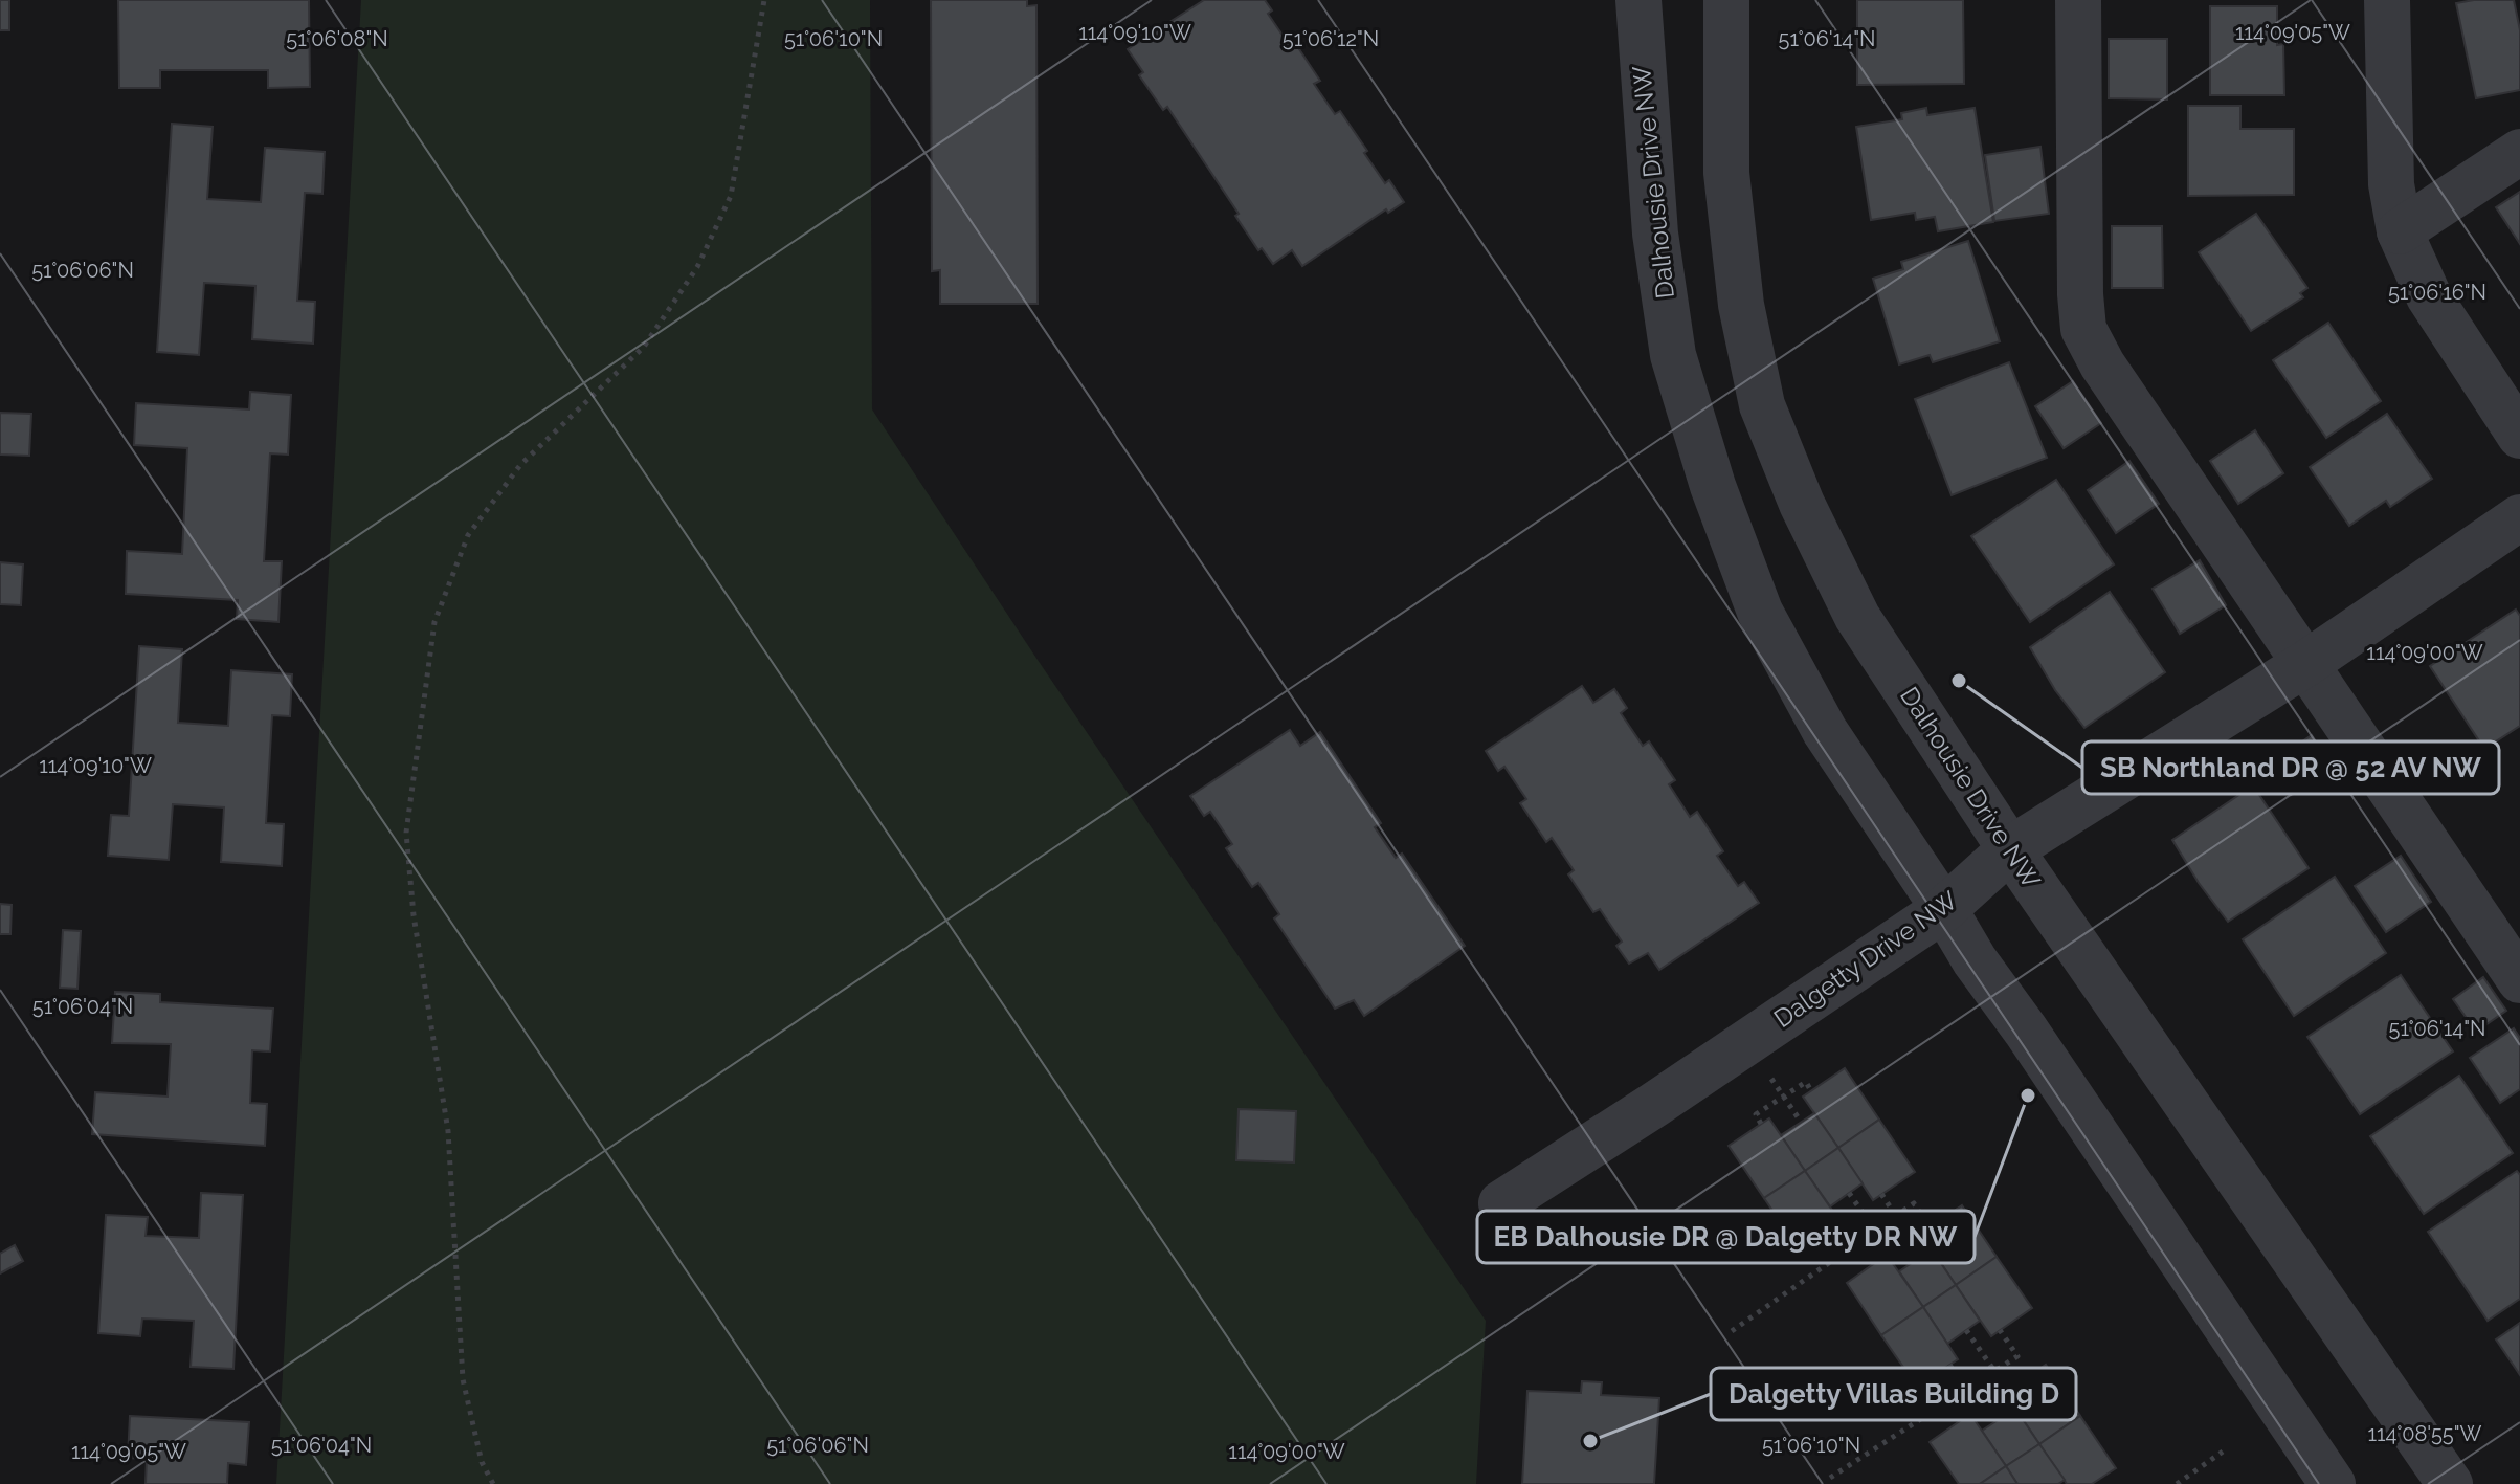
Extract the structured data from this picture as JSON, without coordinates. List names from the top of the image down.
{
  "streets": {
    "street": ["Dalhousie Drive NW", "Dalgetty Drive NW"]
  },
  "crossings": [
    ["Dalhousie Drive NW", "Dalgetty Drive NW"]
  ],
  "places": ["SB Northland DR @ 52 AV NW", "EB Dalhousie DR @ Dalgetty DR NW", "Dalgetty Villas Building D"],
  "coordinates": [
    "114°09'10\"W",
    "114°09'05\"W",
    "51°06'08\"N",
    "51°06'10\"N",
    "51°06'12\"N",
    "51°06'14\"N",
    "51°06'06\"N",
    "51°06'16\"N",
    "114°09'00\"W",
    "51°06'04\"N",
    "114°08'55\"W"
  ]
}
